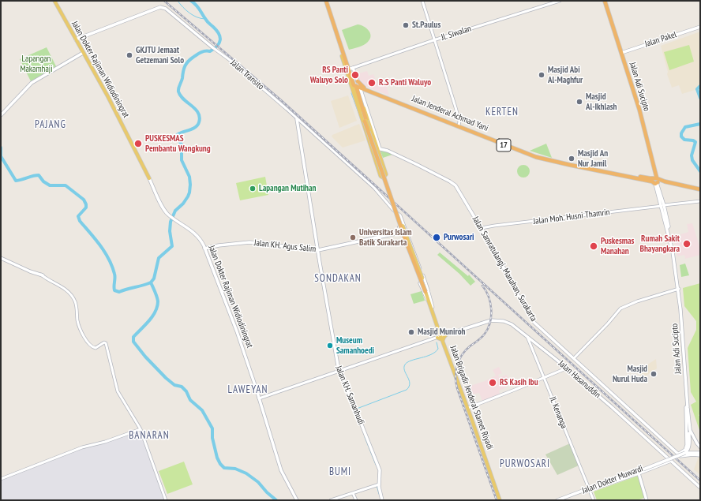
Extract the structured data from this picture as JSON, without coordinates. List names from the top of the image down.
{
  "streets": {
    "highway": ["Jalan Adi Sucipto", "Jalan Jenderal Achmad Yani", "17"],
    "main road": [
      "Jalan Pakel",
      "Jalan Dokter Rajiman Widiodiningrat",
      "Jalan Transito",
      "Jalan KH. Agus Salim",
      "Jalan Samratulangi, Manahan, Surakarta",
      "Jalan Hasanuddin",
      "Jalan KH. Samanhudi",
      "Jalan Brigadir Jenderal Slamet Riyadi",
      "Jalan Dokter Muwardi"
    ],
    "street": ["Jl. Siwalan", "Jalan Moh. Husni Thamrin", "Jl. Kenanga"]
  },
  "crossings": [
    ["Jalan Pakel", "Jalan Adi Sucipto"],
    ["Jalan Dokter Rajiman Widiodiningrat", "Jalan Transito"],
    ["Jalan Dokter Rajiman Widiodiningrat", "Jalan KH. Agus Salim"],
    ["Jalan Transito", "Jalan KH. Samanhudi"],
    ["Jalan Adi Sucipto", "Jalan Jenderal Achmad Yani"],
    ["Jalan Adi Sucipto", "Jalan Moh. Husni Thamrin"],
    ["Jalan Adi Sucipto", "Jalan Samratulangi, Manahan, Surakarta"],
    ["Jalan Moh. Husni Thamrin", "Jalan Samratulangi, Manahan, Surakarta"],
    ["Jalan KH. Agus Salim", "Jalan KH. Samanhudi"],
    ["Jalan Hasanuddin", "Jl. Kenanga"],
    ["Jalan Hasanuddin", "Jalan Dokter Muwardi"],
    ["Jl. Kenanga", "Jalan Dokter Muwardi"]
  ],
  "districts": [
    "KERTEN",
    "PAJANG",
    "SONDAKAN",
    "LAWEYAN",
    "BANARAN",
    "PURWOSARI",
    "BUMI"
  ],
  "parks": ["Lapangan Makamhaji"],
  "places": [
    "St.Paulus",
    "GKJTU Jemaat Getzemani Solo",
    "RS Panti Waluyo Solo",
    "Masjid Abi Al-Maghfur",
    "R.S Panti Waluyo",
    "Masjid Al-Ikhlash",
    "PUSKESMAS Pembantu Wangkung",
    "Masjid An Nur Jamil",
    "Lapangan Mutihan",
    "Universitas Islam Batik Surakarta",
    "Purwosari",
    "Rumah Sakit Bhayangkara",
    "Puskesmas Manahan",
    "Masjid Muniroh",
    "Museum Samanhoedi",
    "Masjid Nurul Huda",
    "RS Kasih Ibu"
  ]
}
